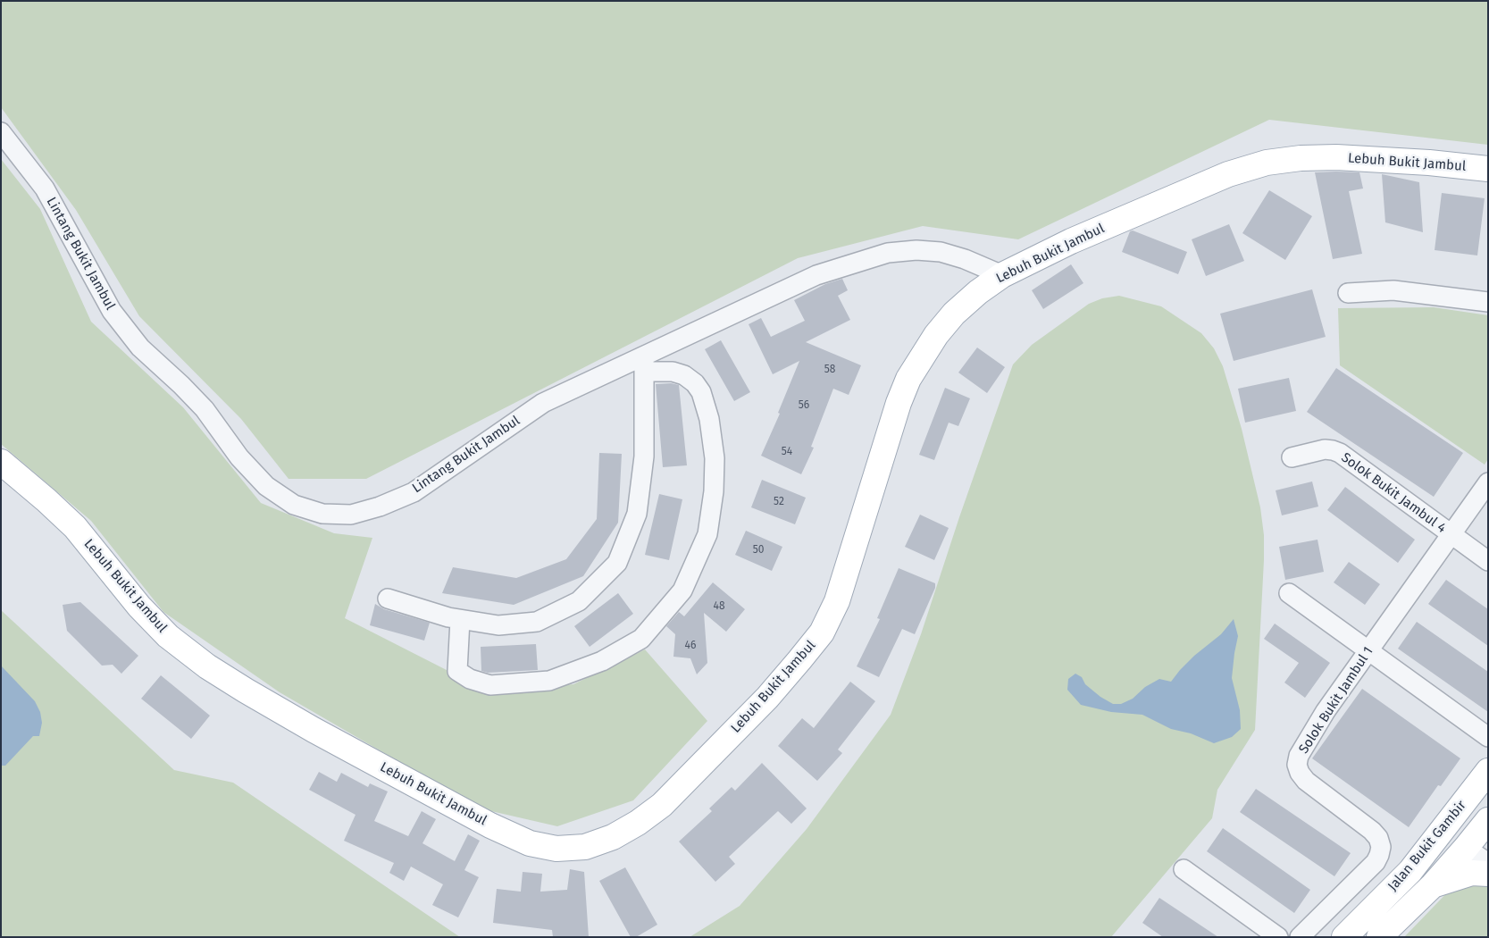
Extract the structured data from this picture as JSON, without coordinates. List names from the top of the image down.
{
  "streets": {
    "main road": ["Lebuh Bukit Jambul", "Jalan Bukit Gambir"],
    "street": ["Lintang Bukit Jambul", "Solok Bukit Jambul 4", "Solok Bukit Jambul 1"]
  },
  "crossings": [
    ["Lebuh Bukit Jambul", "Lintang Bukit Jambul"],
    ["Solok Bukit Jambul 4", "Solok Bukit Jambul 1"]
  ],
  "house_numbers": [
    "58",
    "56",
    "54",
    "52",
    "50",
    "48",
    "46"
  ]
}
